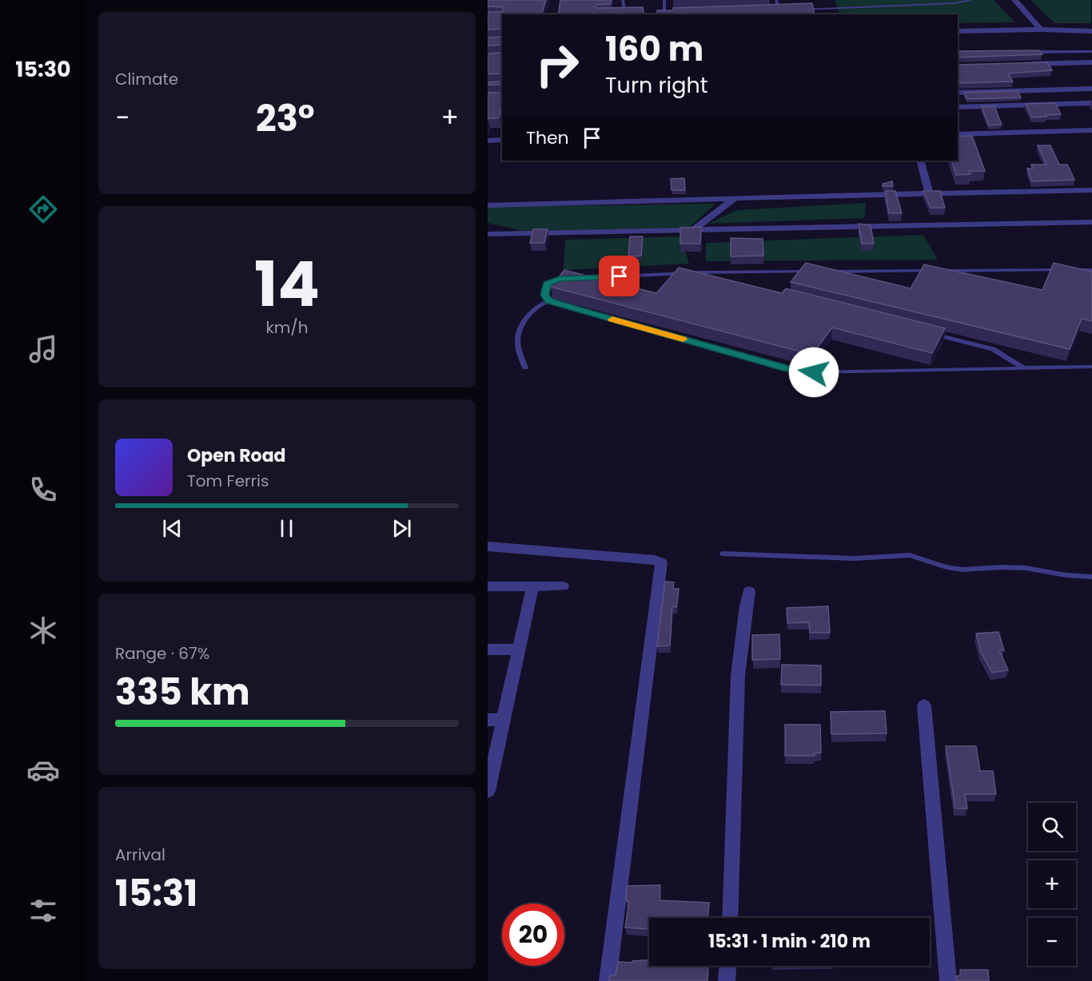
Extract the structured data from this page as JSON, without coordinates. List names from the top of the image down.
{
  "page": {
    "tabs": "15:30",
    "tile": [
      "Climate",
      ["14", "km/h"],
      ["Range · 67%", "335 km"],
      ["Arrival", "15:31"]
    ],
    "turn": ["160 m", "Turn right"],
    "heat": ["−", "23°", "+"],
    "then": "Then",
    "song": ["Open Road", "Tom Ferris"],
    "map_buttons": ["+", "−"],
    "limit": "20",
    "trip": "15:31 · 1 min · 210 m"
  }
}
